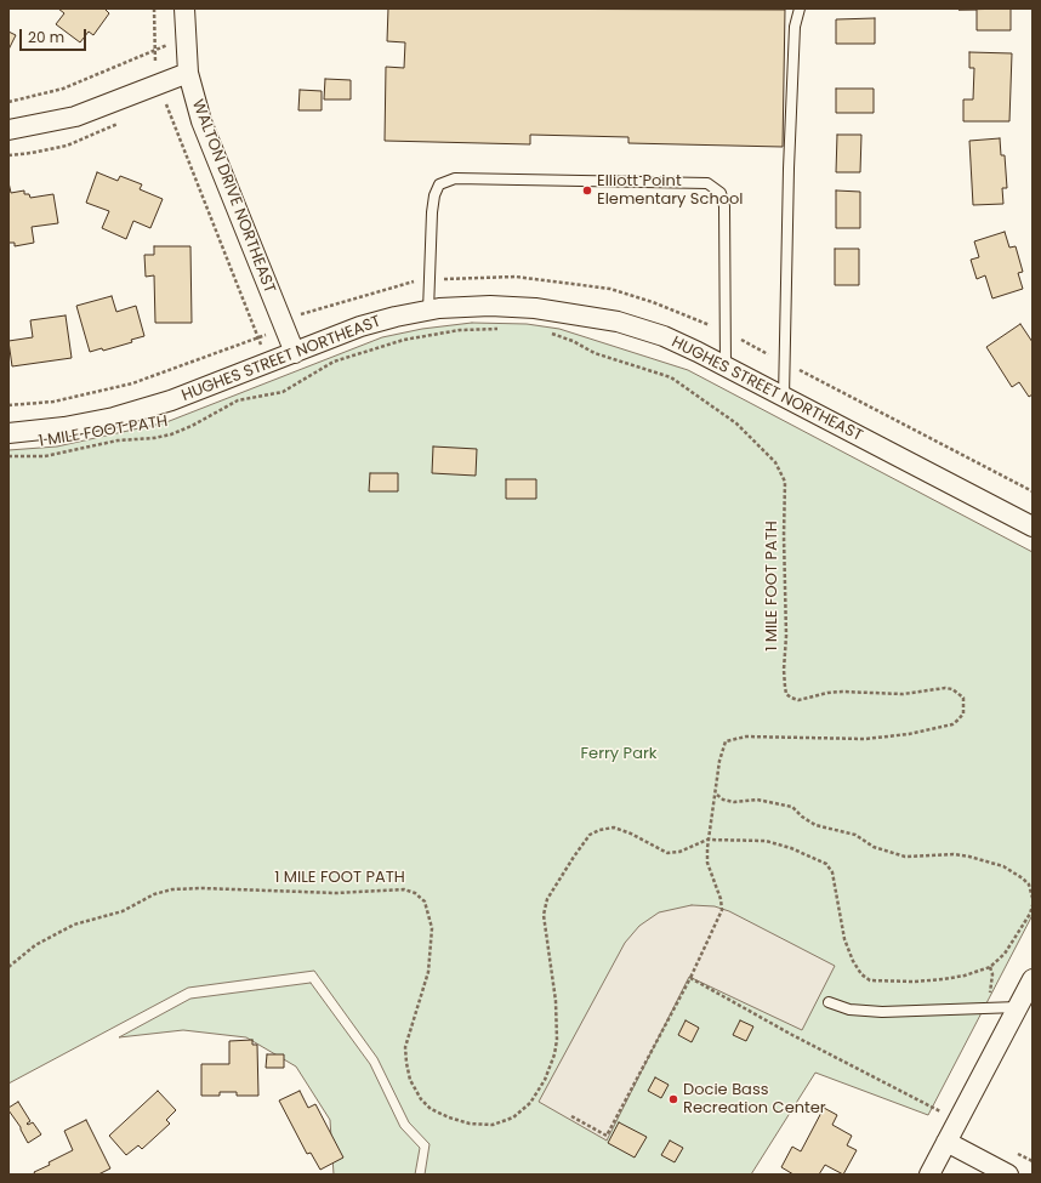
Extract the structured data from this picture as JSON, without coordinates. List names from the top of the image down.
{
  "streets": {
    "street": ["WALTON DRIVE NORTHEAST", "HUGHES STREET NORTHEAST"],
    "path": ["1 MILE FOOT PATH"]
  },
  "crossings": [
    ["WALTON DRIVE NORTHEAST", "HUGHES STREET NORTHEAST"]
  ],
  "parks": ["Ferry Park"],
  "places": ["Elliott Point Elementary School", "Docie Bass Recreation Center"],
  "scale_bar": "20 m"
}
